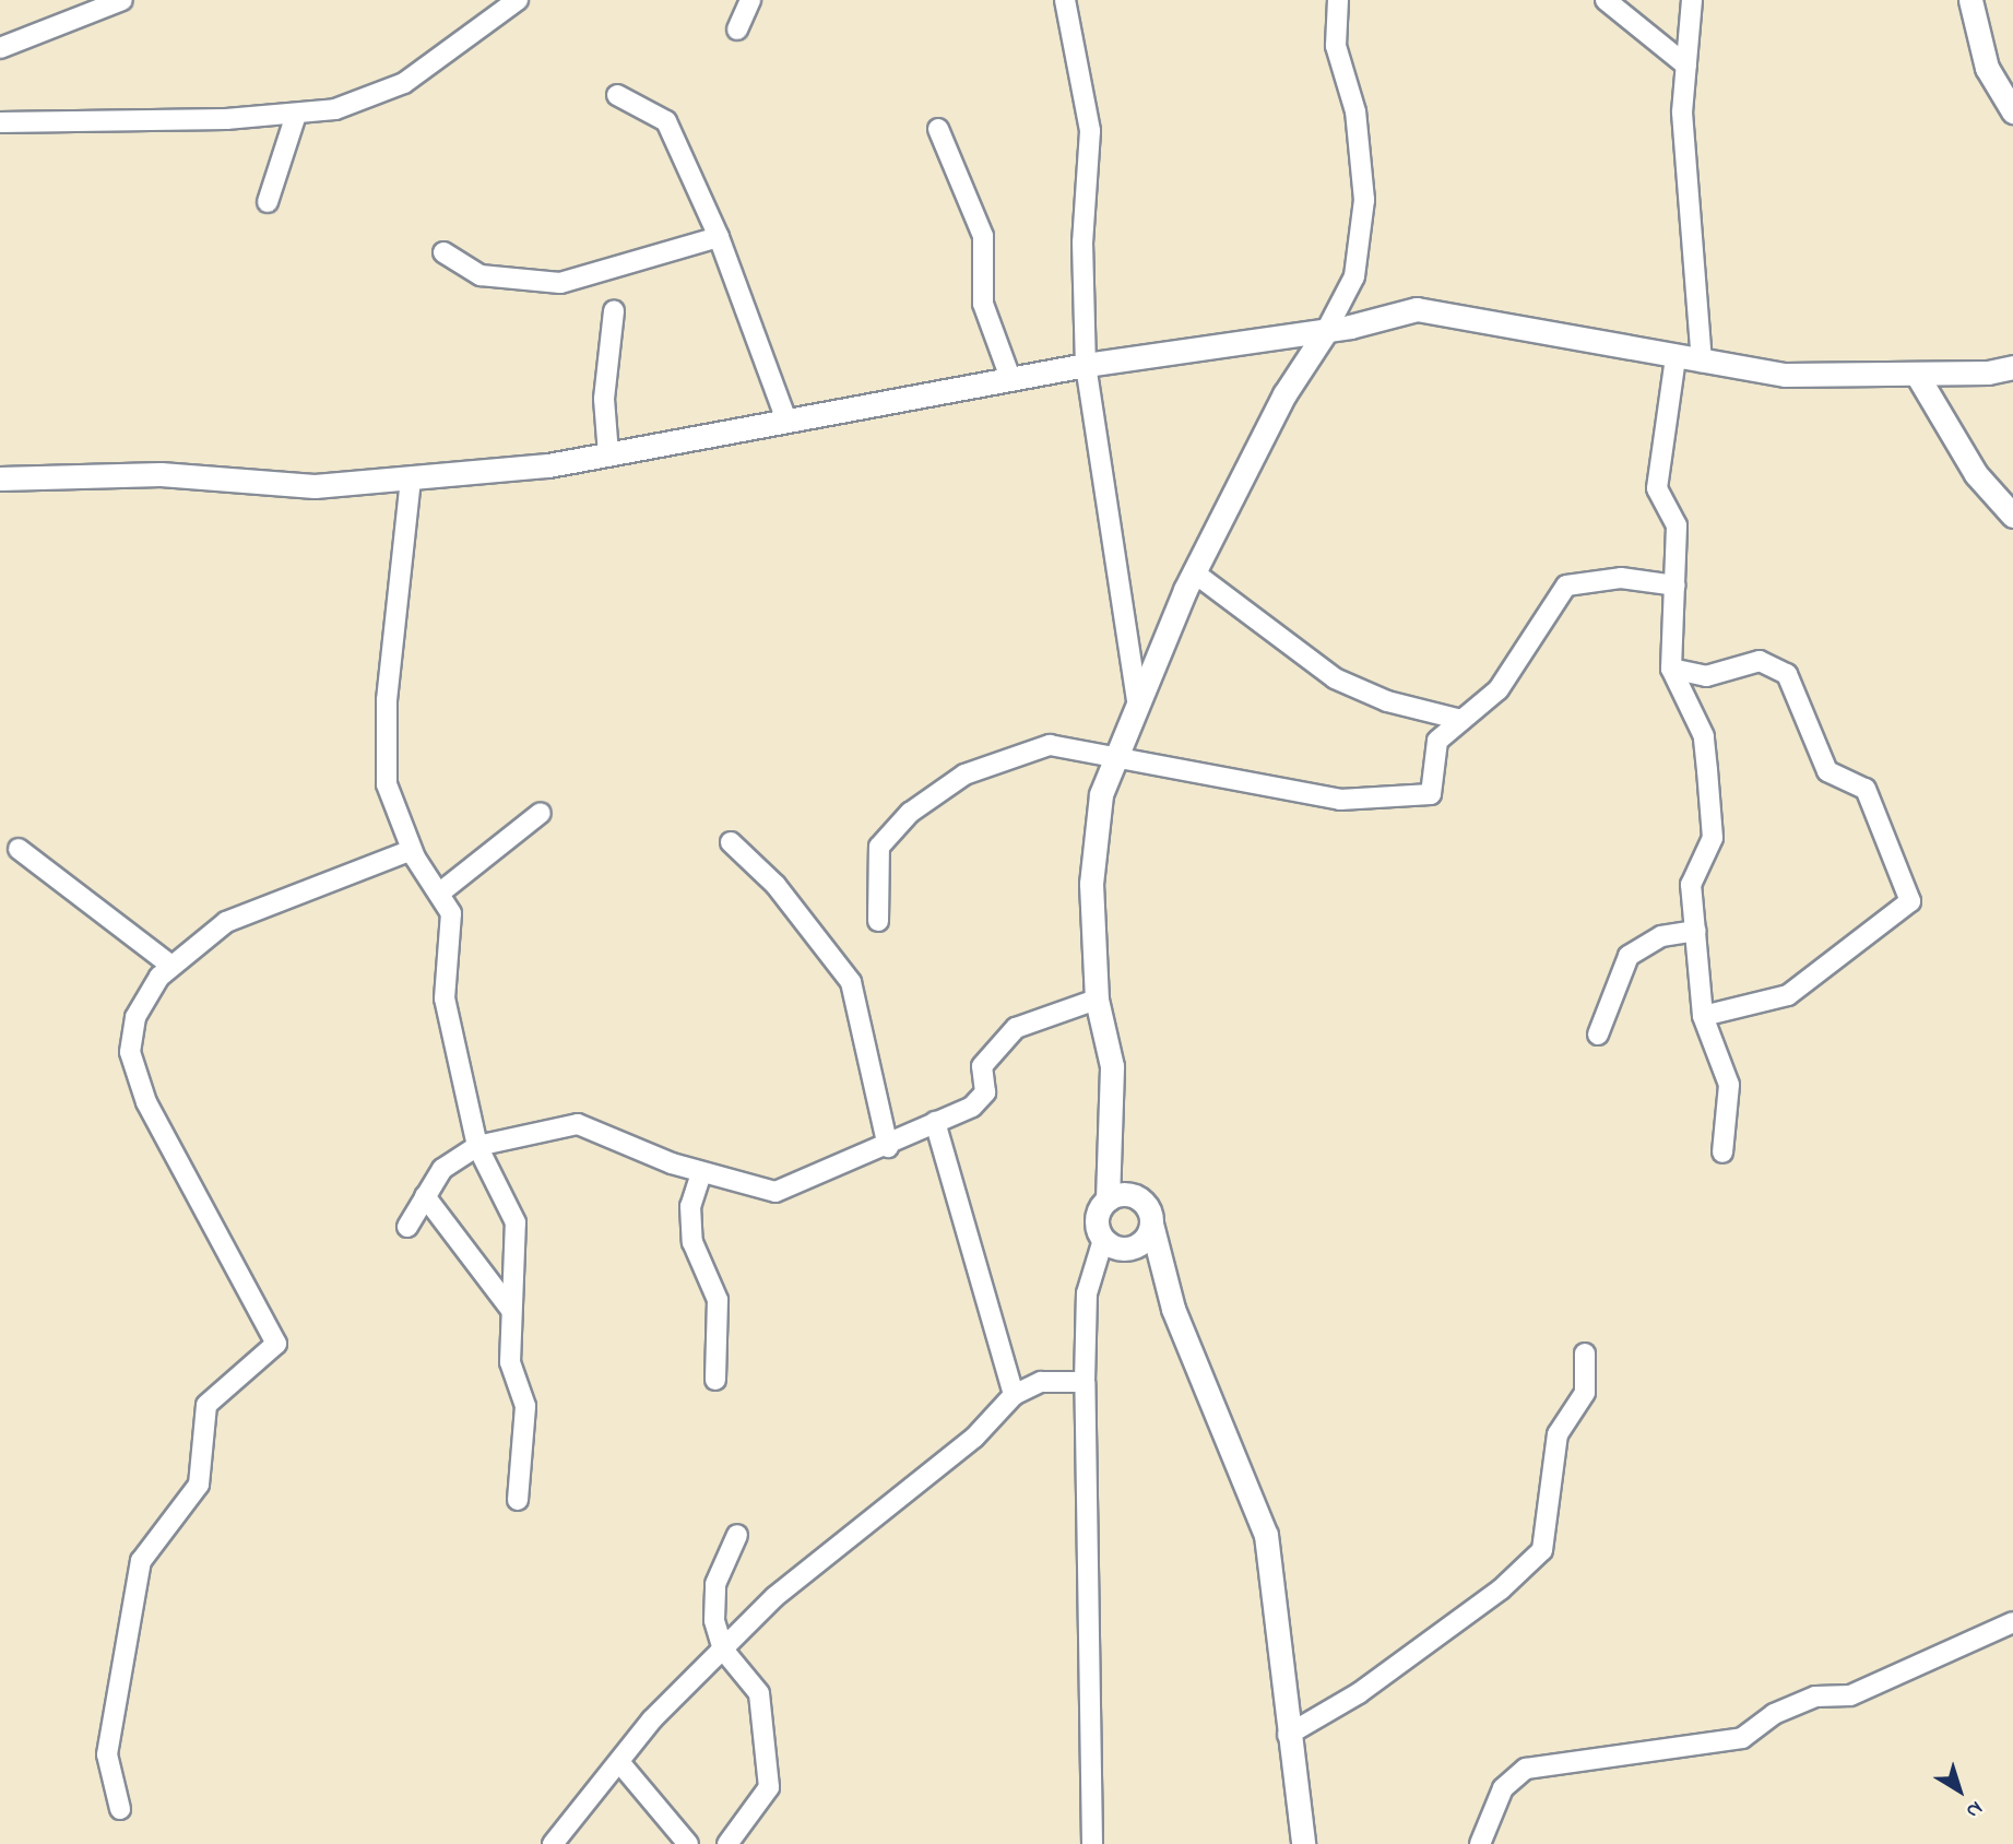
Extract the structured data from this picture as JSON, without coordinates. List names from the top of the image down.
{
  "north": "bottom right"
}
